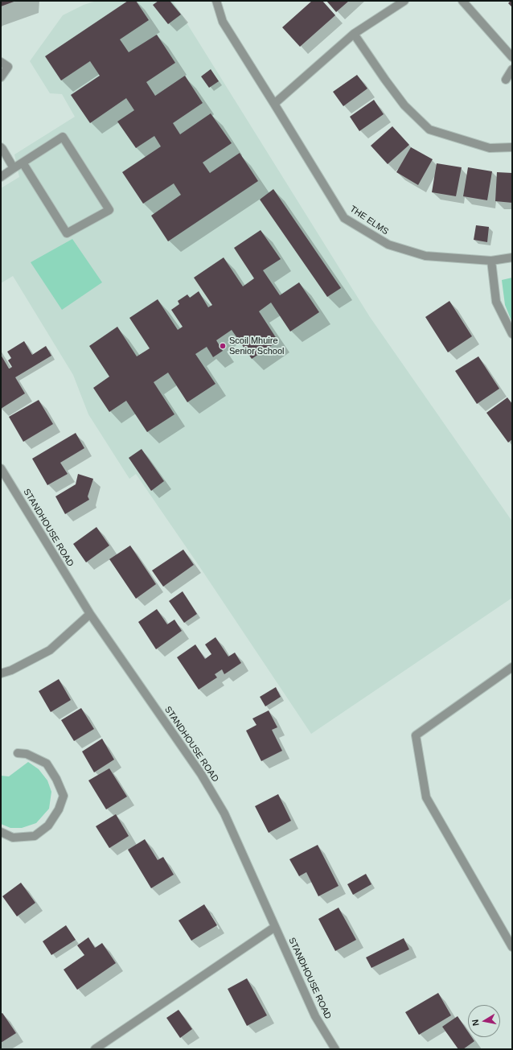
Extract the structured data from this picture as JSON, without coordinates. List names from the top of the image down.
{
  "streets": {
    "street": ["THE ELMS", "STANDHOUSE ROAD"]
  },
  "places": ["Scoil Mhuire Senior School"],
  "north": "left"
}
